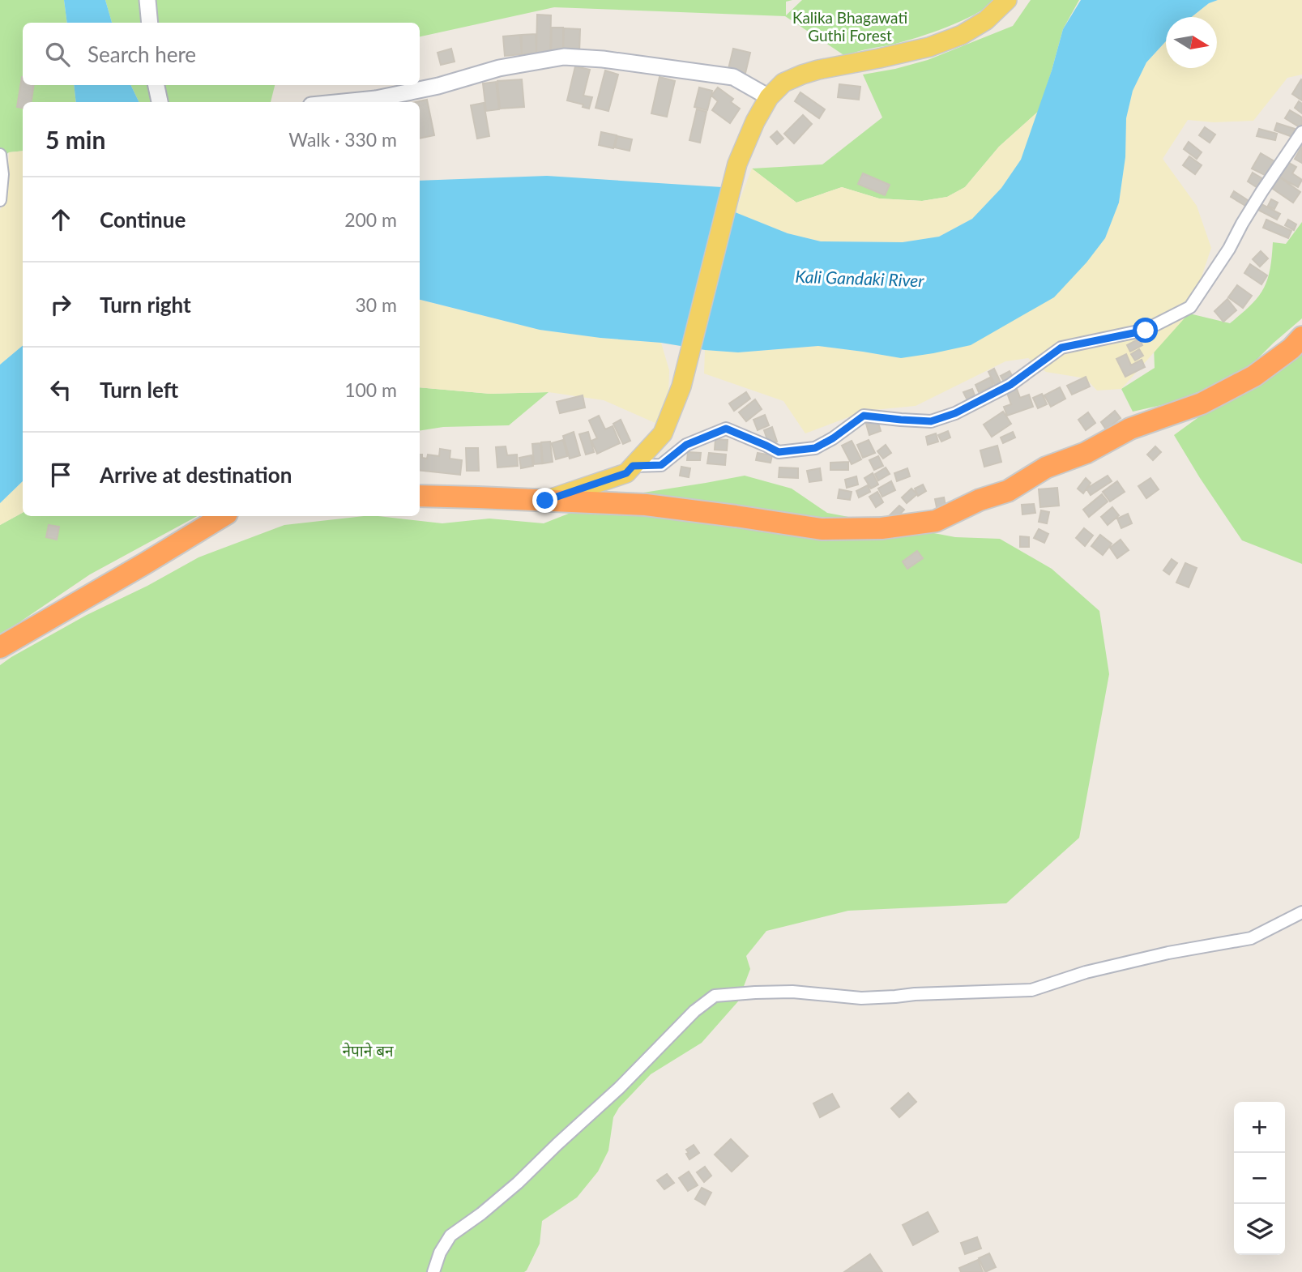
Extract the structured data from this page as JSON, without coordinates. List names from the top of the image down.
{
  "water": ["Kali Gandaki River"],
  "parks": ["Kalika Bhagawati Guthi Forest", "नेपाने बन"],
  "north": "right",
  "page": {
    "search": "Search here",
    "heading": ["5 min", "Walk · 330 m"],
    "list": [
      ["Continue", "200 m"],
      ["Turn right", "30 m"],
      ["Turn left", "100 m"],
      "Arrive at destination"
    ],
    "map_buttons": ["+", "−"]
  }
}
